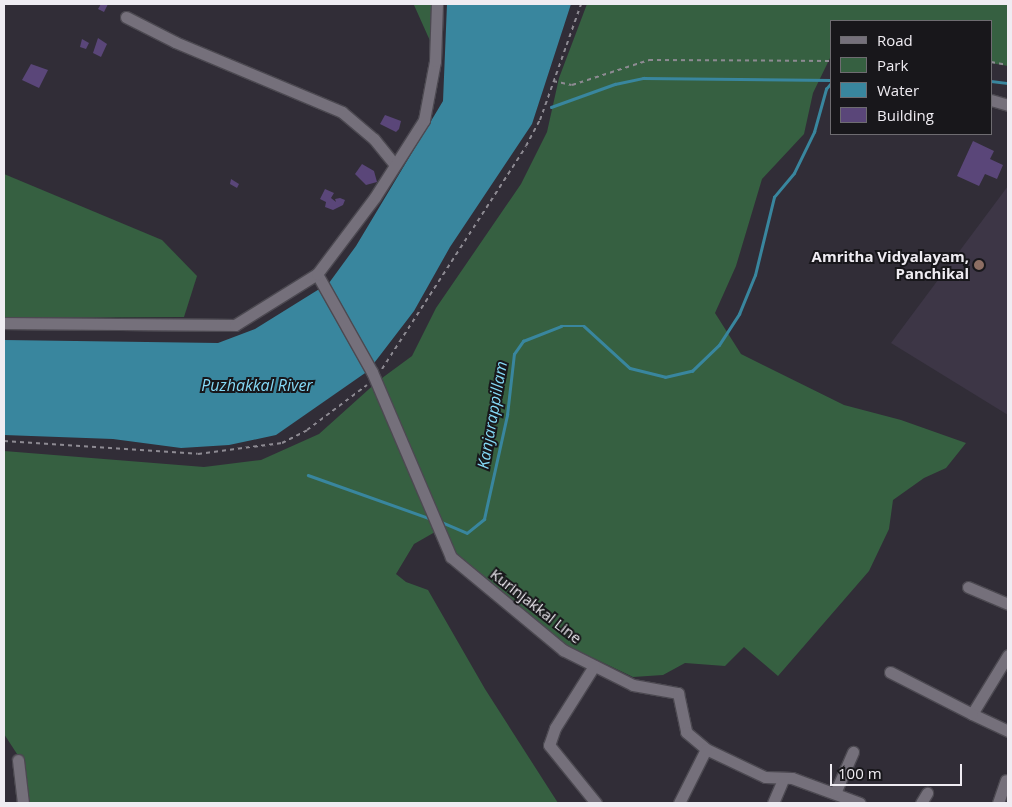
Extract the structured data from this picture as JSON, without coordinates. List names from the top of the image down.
{
  "streets": {
    "street": ["Kurinjakkal Line"]
  },
  "water": ["Puzhakkal River", "Kanjarappillam"],
  "places": ["Amritha Vidyalayam, Panchikal"],
  "legend": [
    "Road",
    "Park",
    "Water",
    "Building"
  ],
  "scale_bar": "100 m"
}
